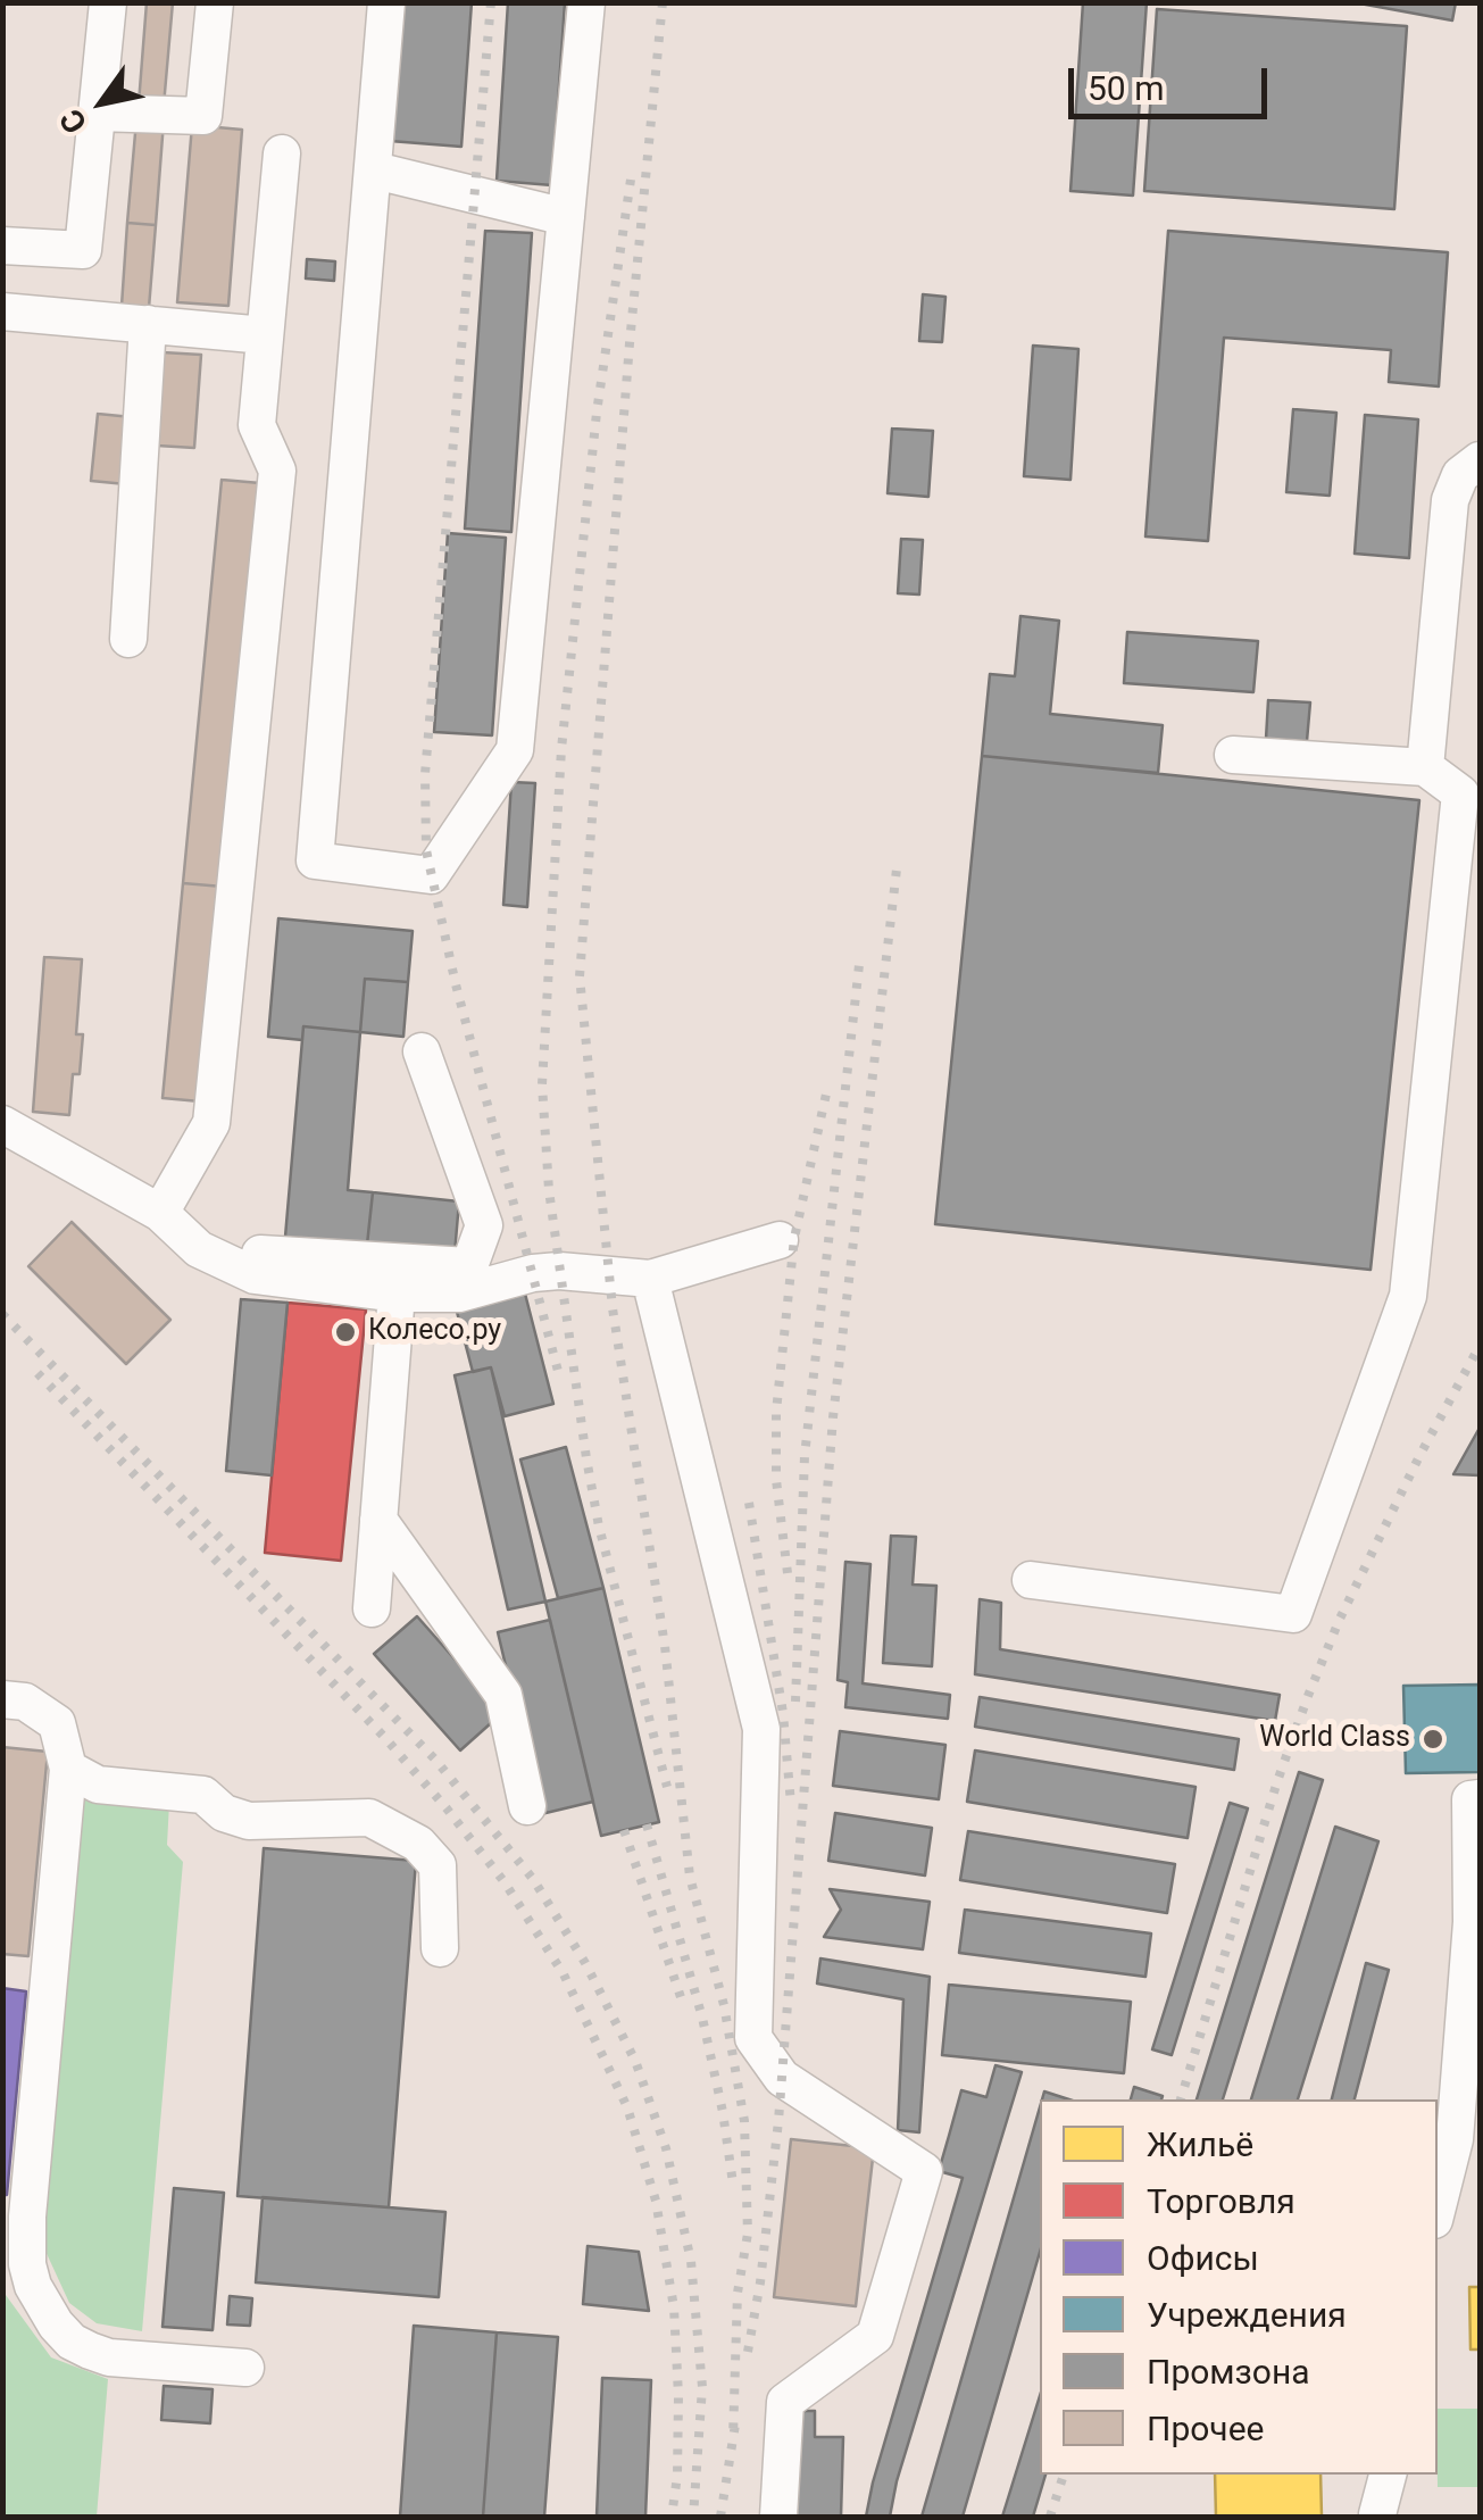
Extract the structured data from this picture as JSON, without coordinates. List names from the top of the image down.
{
  "places": ["Колесо.ру", "World Class"],
  "legend": [
    "Жильё",
    "Торговля",
    "Офисы",
    "Учреждения",
    "Промзона",
    "Прочее"
  ],
  "scale_bar": "50 m",
  "north": "bottom left"
}
